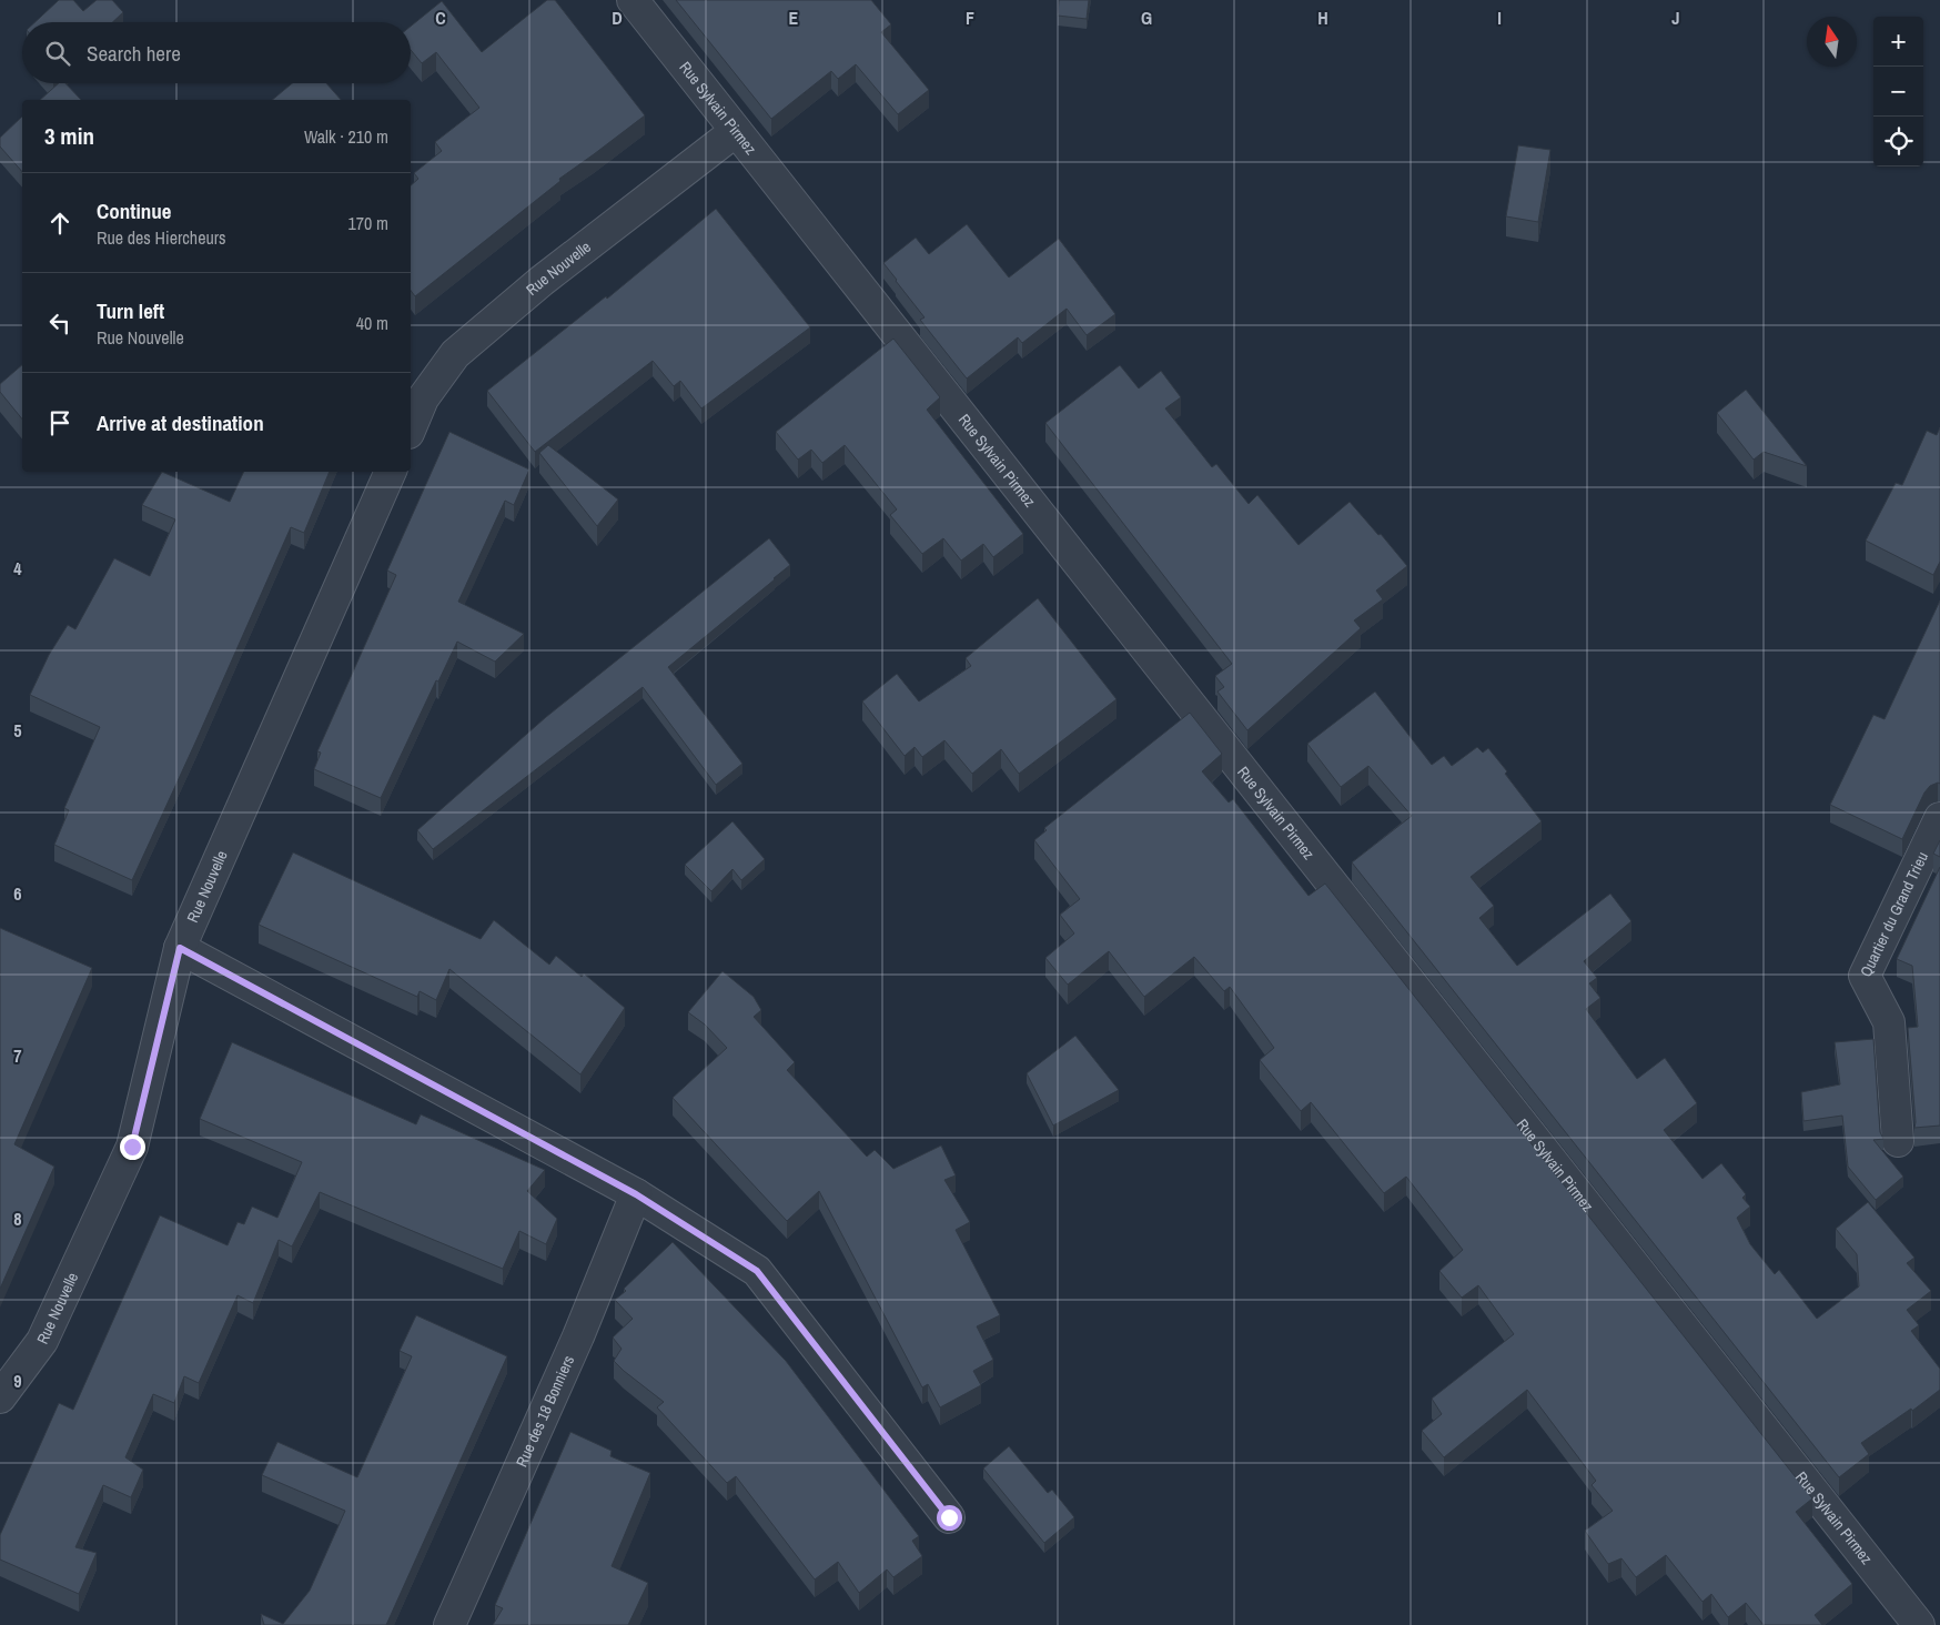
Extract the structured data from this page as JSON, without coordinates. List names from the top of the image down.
{
  "streets": {
    "street": [
      "Rue Sylvain Pirmez",
      "Rue Nouvelle",
      "Quartier du Grand Trieu",
      "Rue des 18 Bonniers"
    ]
  },
  "crossings": [
    ["Rue Sylvain Pirmez", "Rue Nouvelle"]
  ],
  "north": "top",
  "page": {
    "map_buttons": ["+", "−"],
    "search": "Search here",
    "heading": ["3 min", "Walk · 210 m"],
    "list": [
      ["Continue", "Rue des Hiercheurs", "170 m"],
      ["Turn left", "Rue Nouvelle", "40 m"],
      "Arrive at destination"
    ]
  },
  "grid": {
    "columns": [
      "C",
      "D",
      "E",
      "F",
      "G",
      "H",
      "I",
      "J"
    ],
    "rows": [
      "4",
      "5",
      "6",
      "7",
      "8",
      "9"
    ]
  }
}
